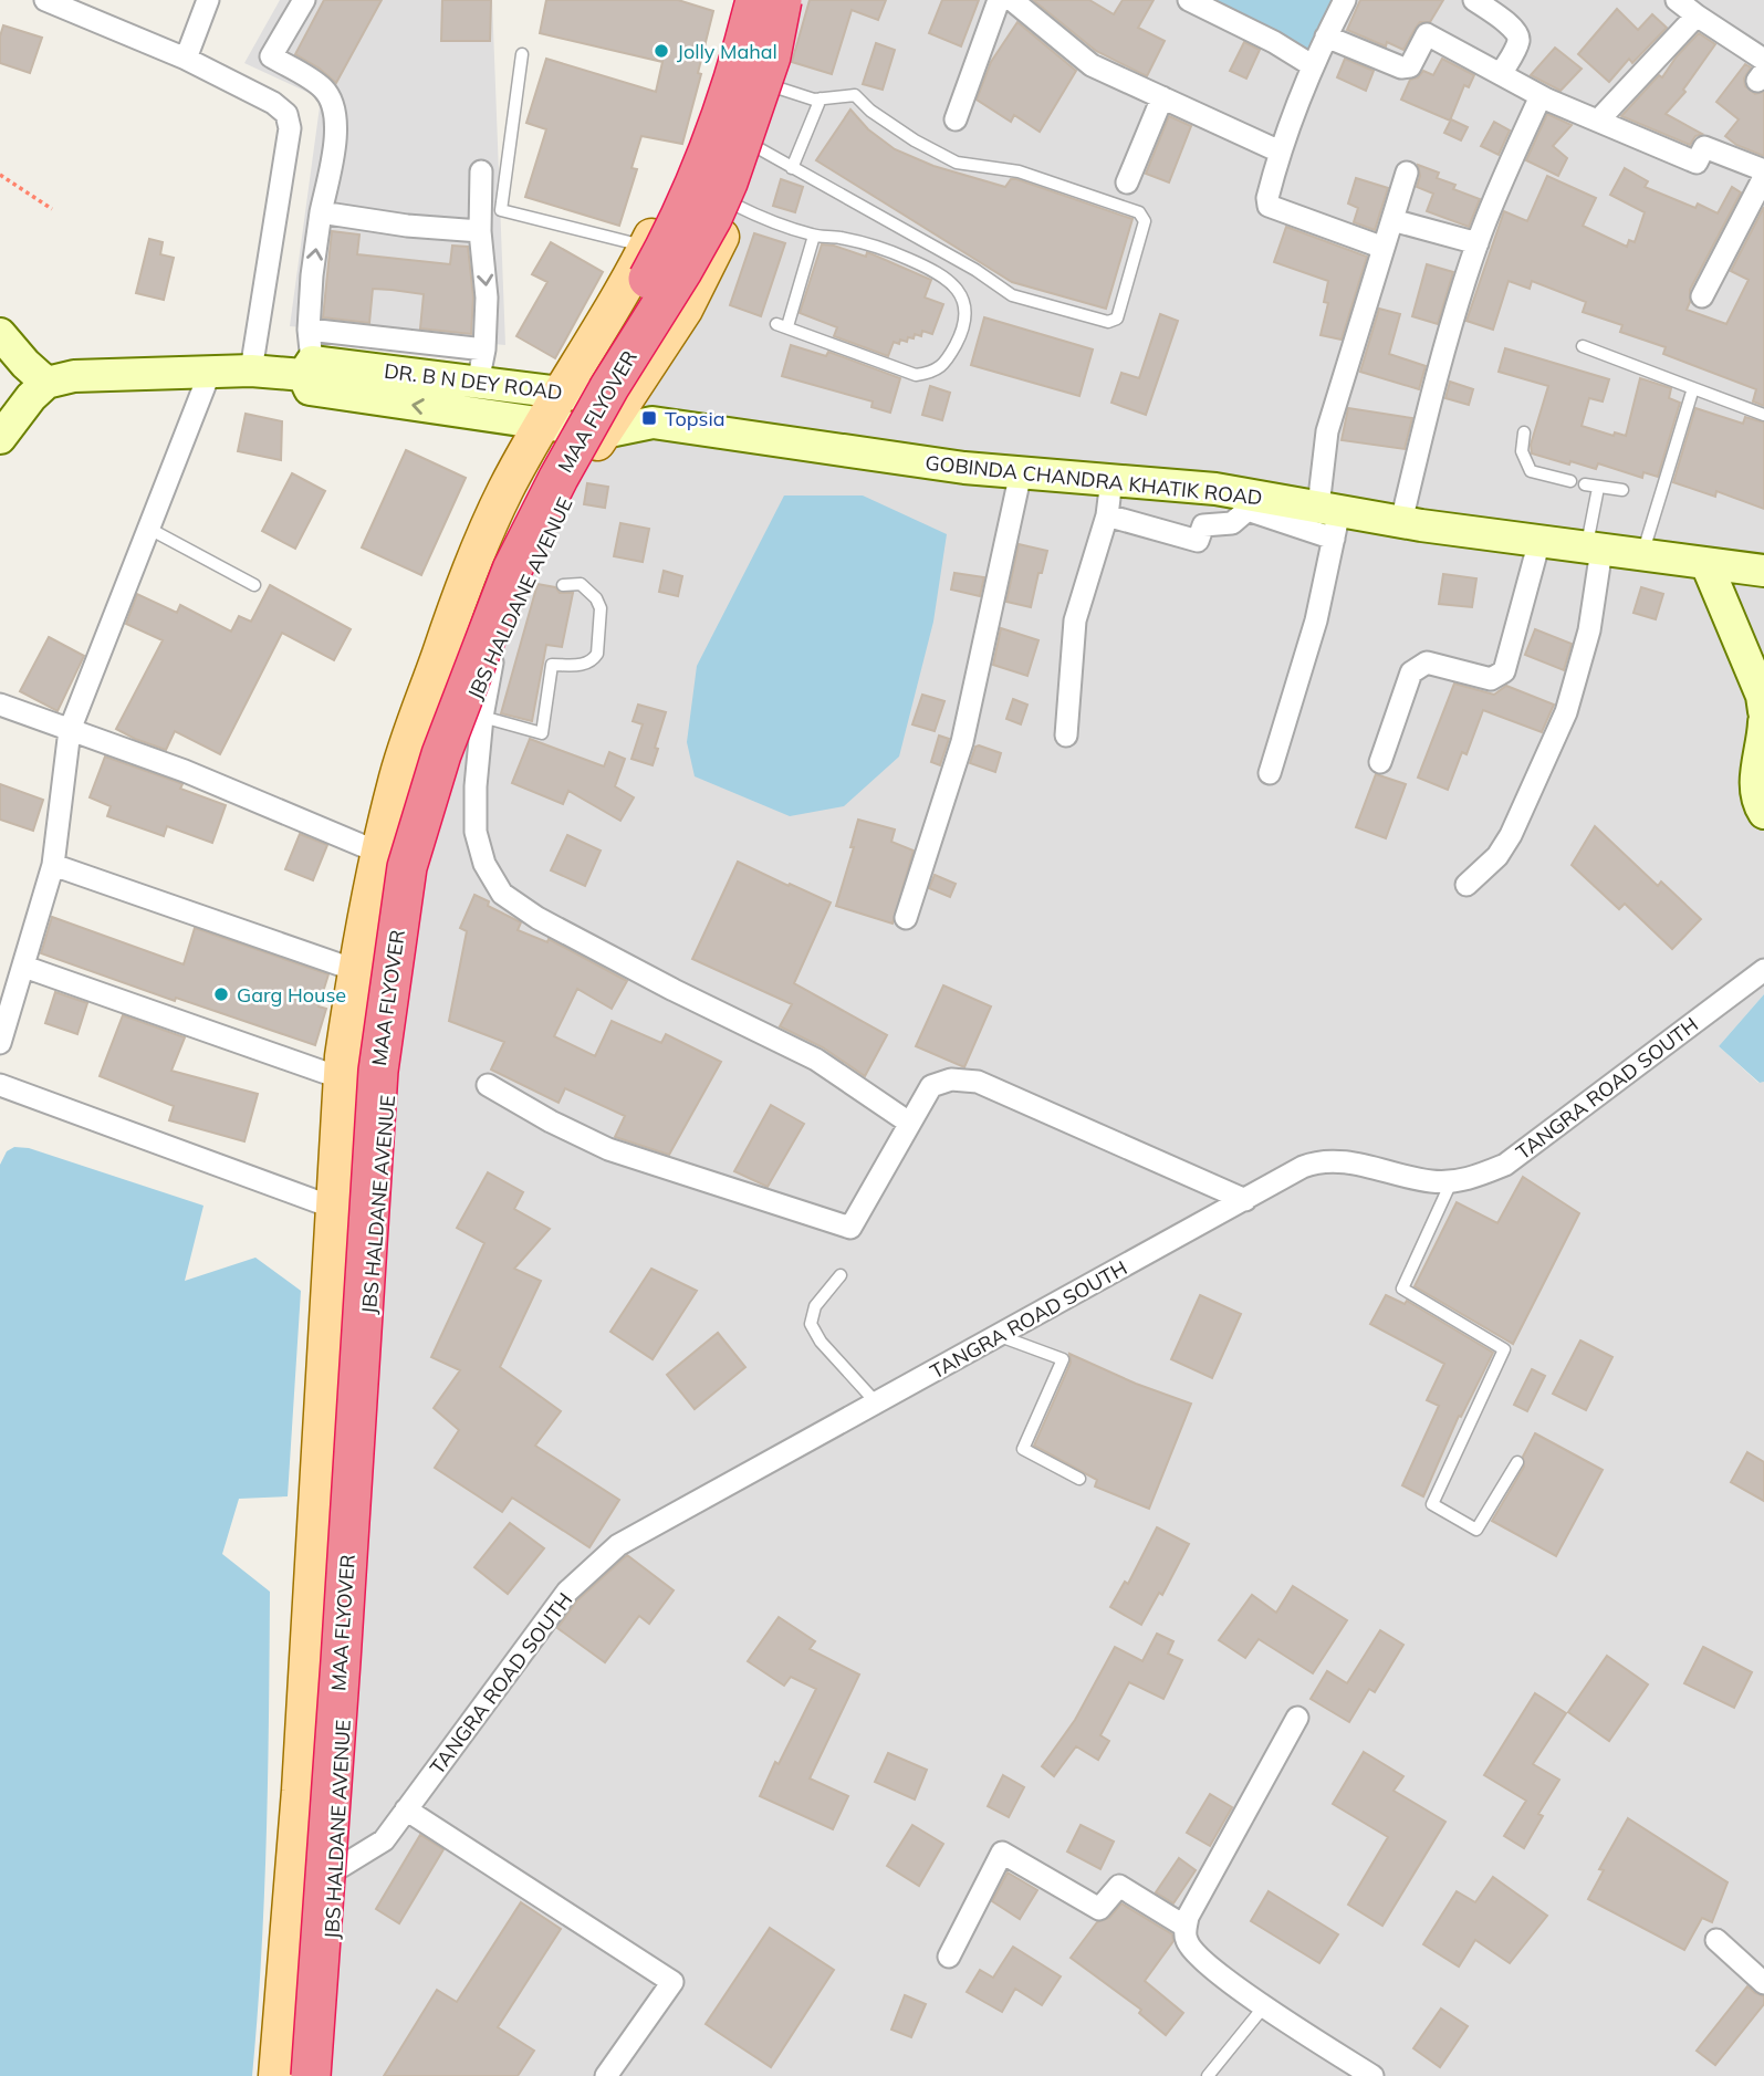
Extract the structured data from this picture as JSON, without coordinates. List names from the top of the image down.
{
  "streets": {
    "highway": ["MAA FLYOVER"],
    "main road": ["DR. B N DEY ROAD", "GOBINDA CHANDRA KHATIK ROAD", "JBS HALDANE AVENUE"],
    "street": ["TANGRA ROAD SOUTH"]
  },
  "crossings": [
    ["DR. B N DEY ROAD", "GOBINDA CHANDRA KHATIK ROAD"],
    ["DR. B N DEY ROAD", "JBS HALDANE AVENUE"],
    ["MAA FLYOVER", "JBS HALDANE AVENUE"],
    ["JBS HALDANE AVENUE", "TANGRA ROAD SOUTH"]
  ],
  "places": {
    "other": ["Jolly Mahal", "Garg House"],
    "transit": ["Topsia"]
  }
}
